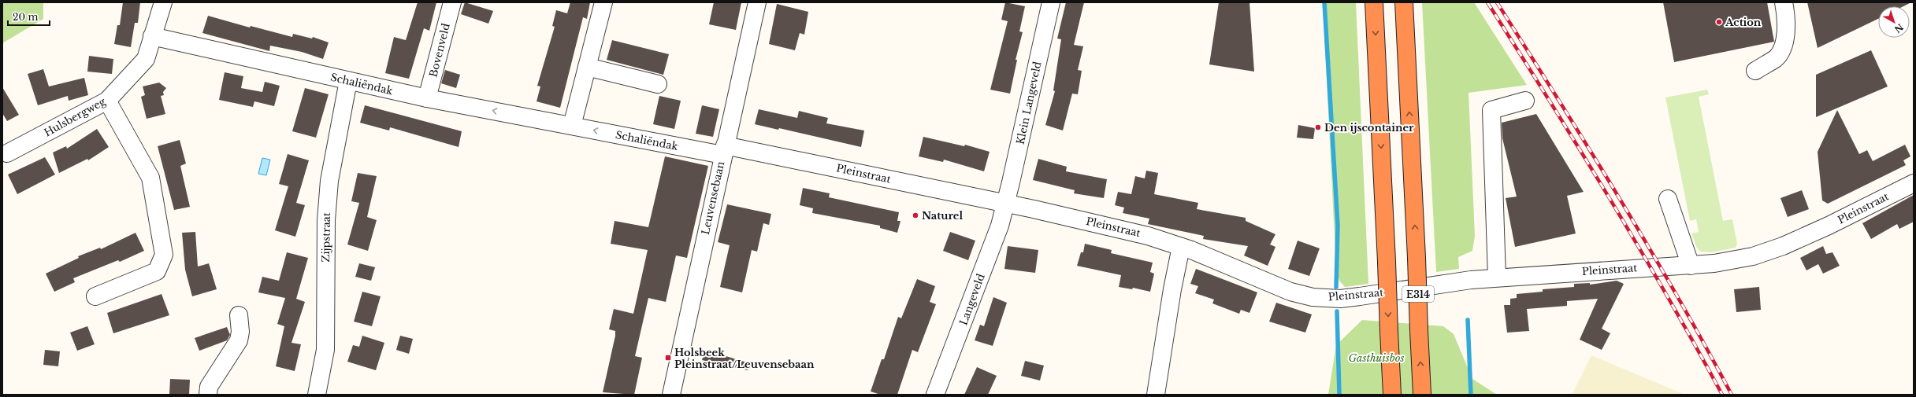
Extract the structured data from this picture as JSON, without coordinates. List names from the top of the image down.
{
  "streets": {
    "highway": ["E314"],
    "street": [
      "Bovenveld",
      "Schaliëndak",
      "Klein Langeveld",
      "Hulsbergweg",
      "Pleinstraat",
      "Leuvensebaan",
      "Zijpstraat",
      "Langeveld"
    ]
  },
  "crossings": [
    ["Bovenveld", "Schaliëndak"],
    ["Schaliëndak", "Hulsbergweg"],
    ["Schaliëndak", "Pleinstraat"],
    ["Schaliëndak", "Leuvensebaan"],
    ["Schaliëndak", "Zijpstraat"],
    ["Klein Langeveld", "Pleinstraat"],
    ["Klein Langeveld", "Langeveld"],
    ["Pleinstraat", "Leuvensebaan"],
    ["Pleinstraat", "Langeveld"]
  ],
  "one_way": ["Schaliëndak"],
  "parks": ["Gasthuisbos"],
  "places": {
    "other": ["Action", "Den ijscontainer", "Naturel"],
    "transit": ["Holsbeek Pleinstraat/Leuvensebaan"]
  },
  "scale_bar": "20 m",
  "north": "bottom right"
}
